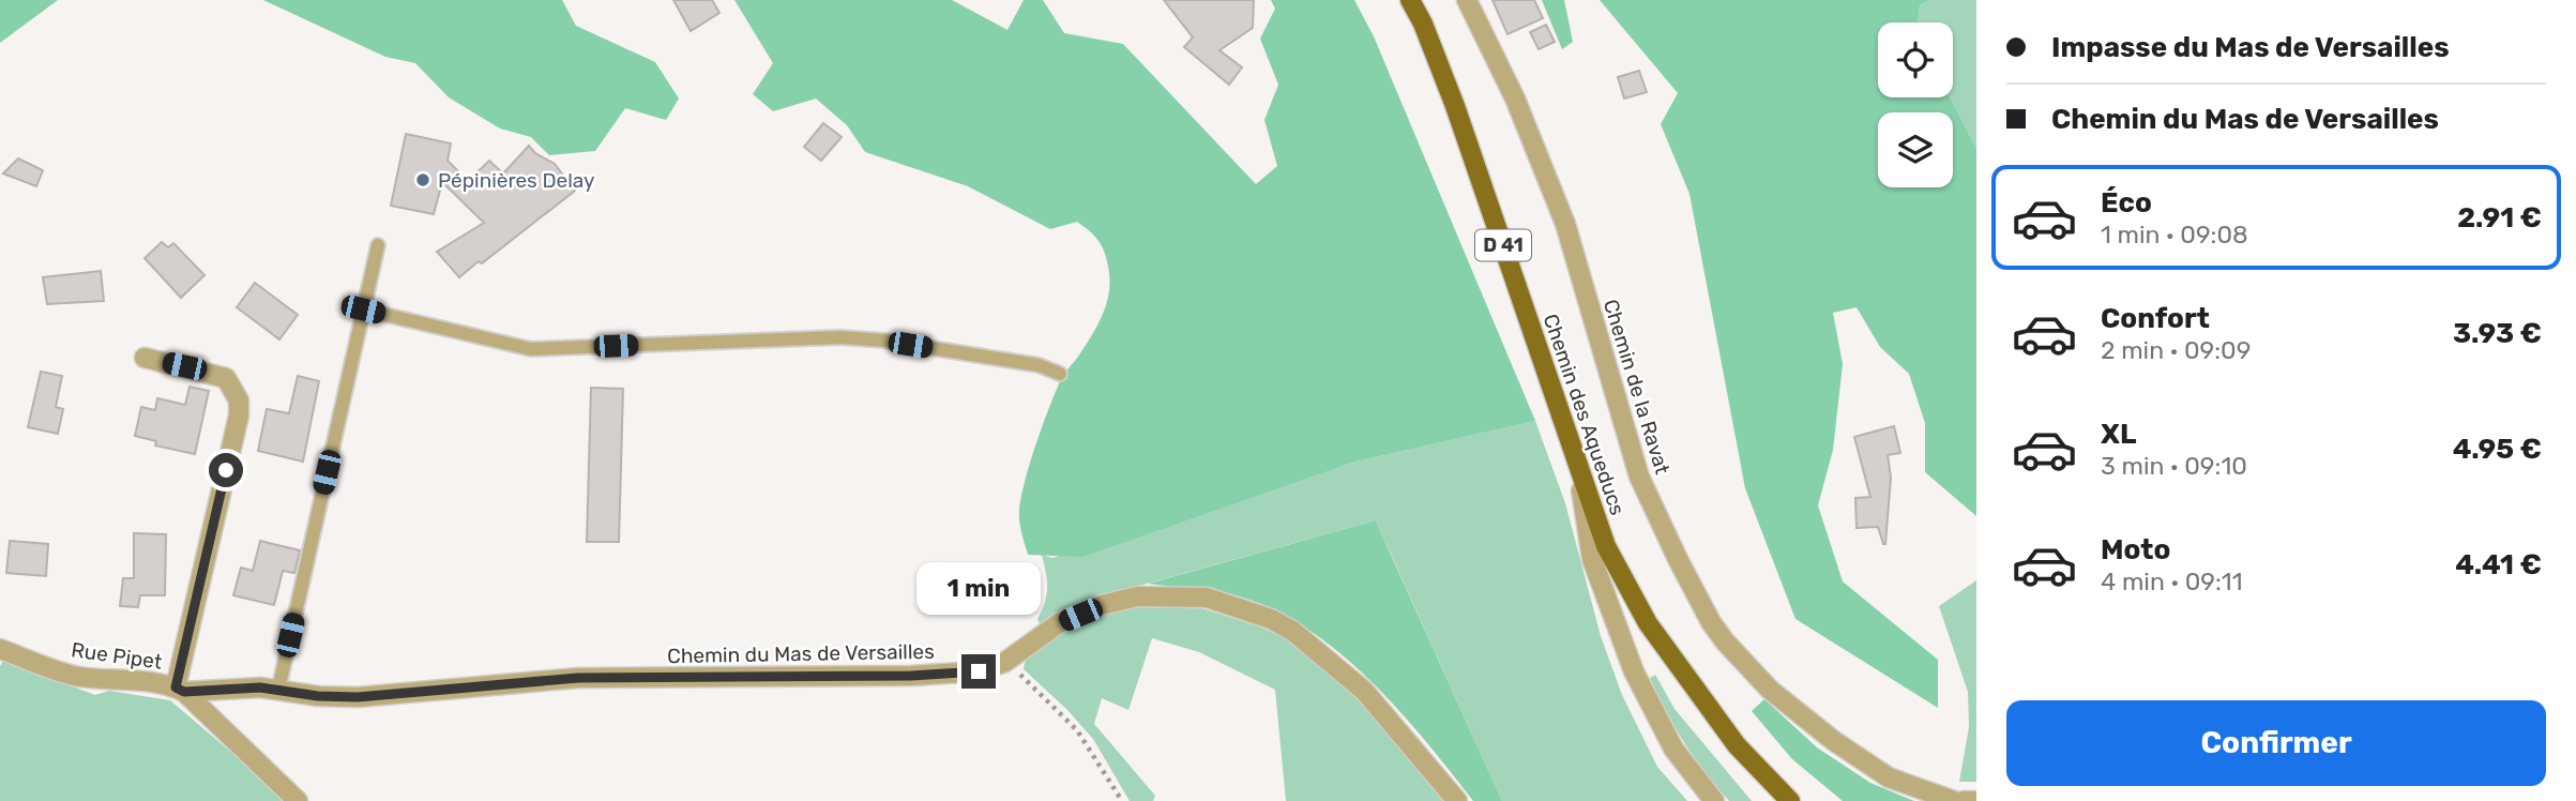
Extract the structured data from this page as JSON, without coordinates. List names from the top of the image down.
{
  "streets": {
    "main road": ["D 41", "Chemin des Aqueducs"],
    "street": ["Chemin de la Ravat", "Chemin du Mas de Versailles", "Rue Pipet"]
  },
  "crossings": [
    ["Chemin du Mas de Versailles", "Rue Pipet"]
  ],
  "places": ["Pépinières Delay"],
  "page": {
    "banner": ["Impasse du Mas de Versailles", "Chemin du Mas de Versailles"],
    "list": [
      {
        "name": "Éco",
        "note": "1 min · 09:08",
        "value": "2.91 €"
      },
      {
        "name": "Confort",
        "note": "2 min · 09:09",
        "value": "3.93 €"
      },
      {
        "name": "XL",
        "note": "3 min · 09:10",
        "value": "4.95 €"
      },
      {
        "name": "Moto",
        "note": "4 min · 09:11",
        "value": "4.41 €"
      }
    ],
    "bubble": "1 min",
    "buttons": "Confirmer"
  }
}
